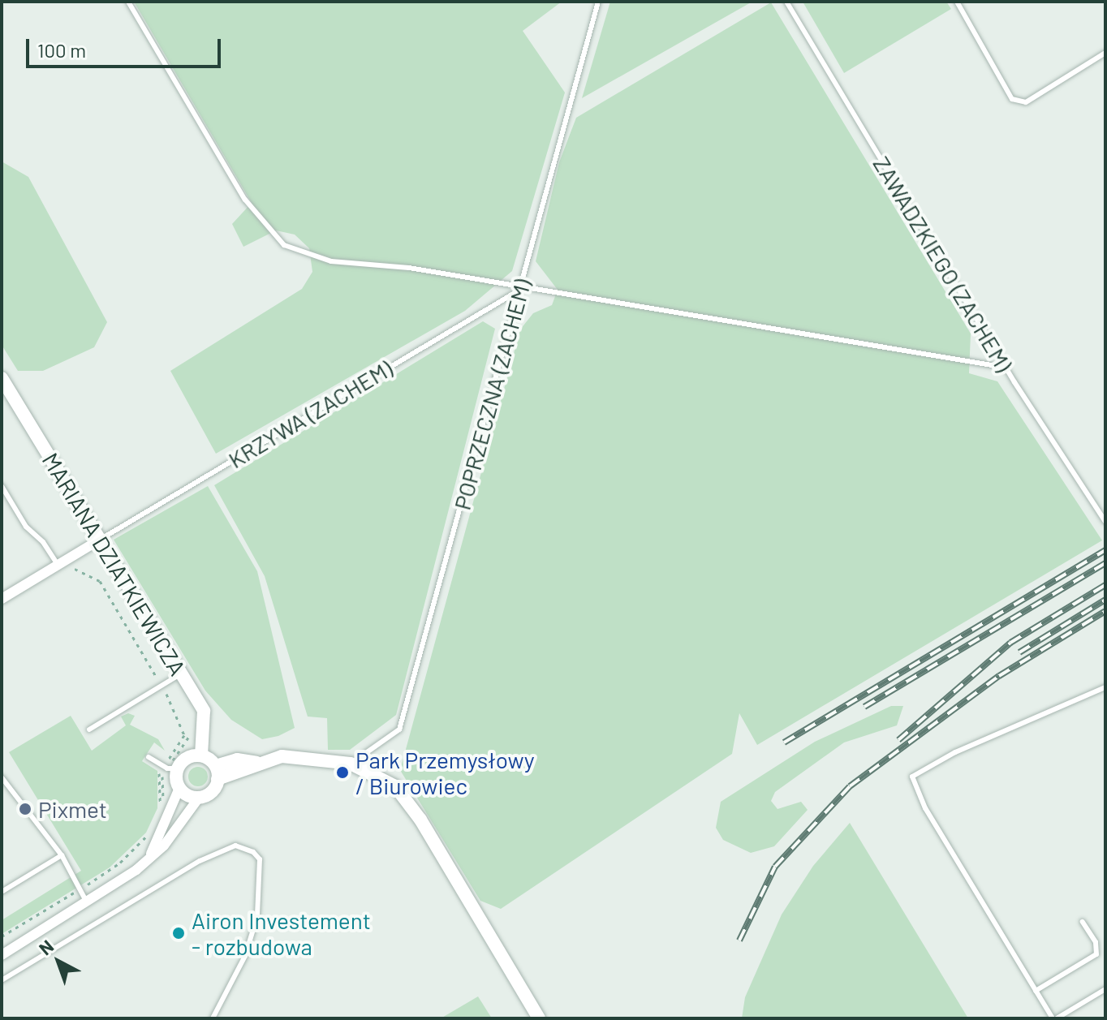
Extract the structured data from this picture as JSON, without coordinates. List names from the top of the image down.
{
  "streets": {
    "street": ["MARIANA DZIATKIEWICZA"],
    "lane": ["ZAWADZKIEGO (ZACHEM)", "POPRZECZNA (ZACHEM)", "KRZYWA (ZACHEM)"]
  },
  "crossings": [
    ["POPRZECZNA (ZACHEM)", "KRZYWA (ZACHEM)"],
    ["KRZYWA (ZACHEM)", "MARIANA DZIATKIEWICZA"]
  ],
  "places": ["Park Przemysłowy / Biurowiec", "Pixmet", "Airon Investement - rozbudowa"],
  "scale_bar": "100 m",
  "north": "top left"
}
